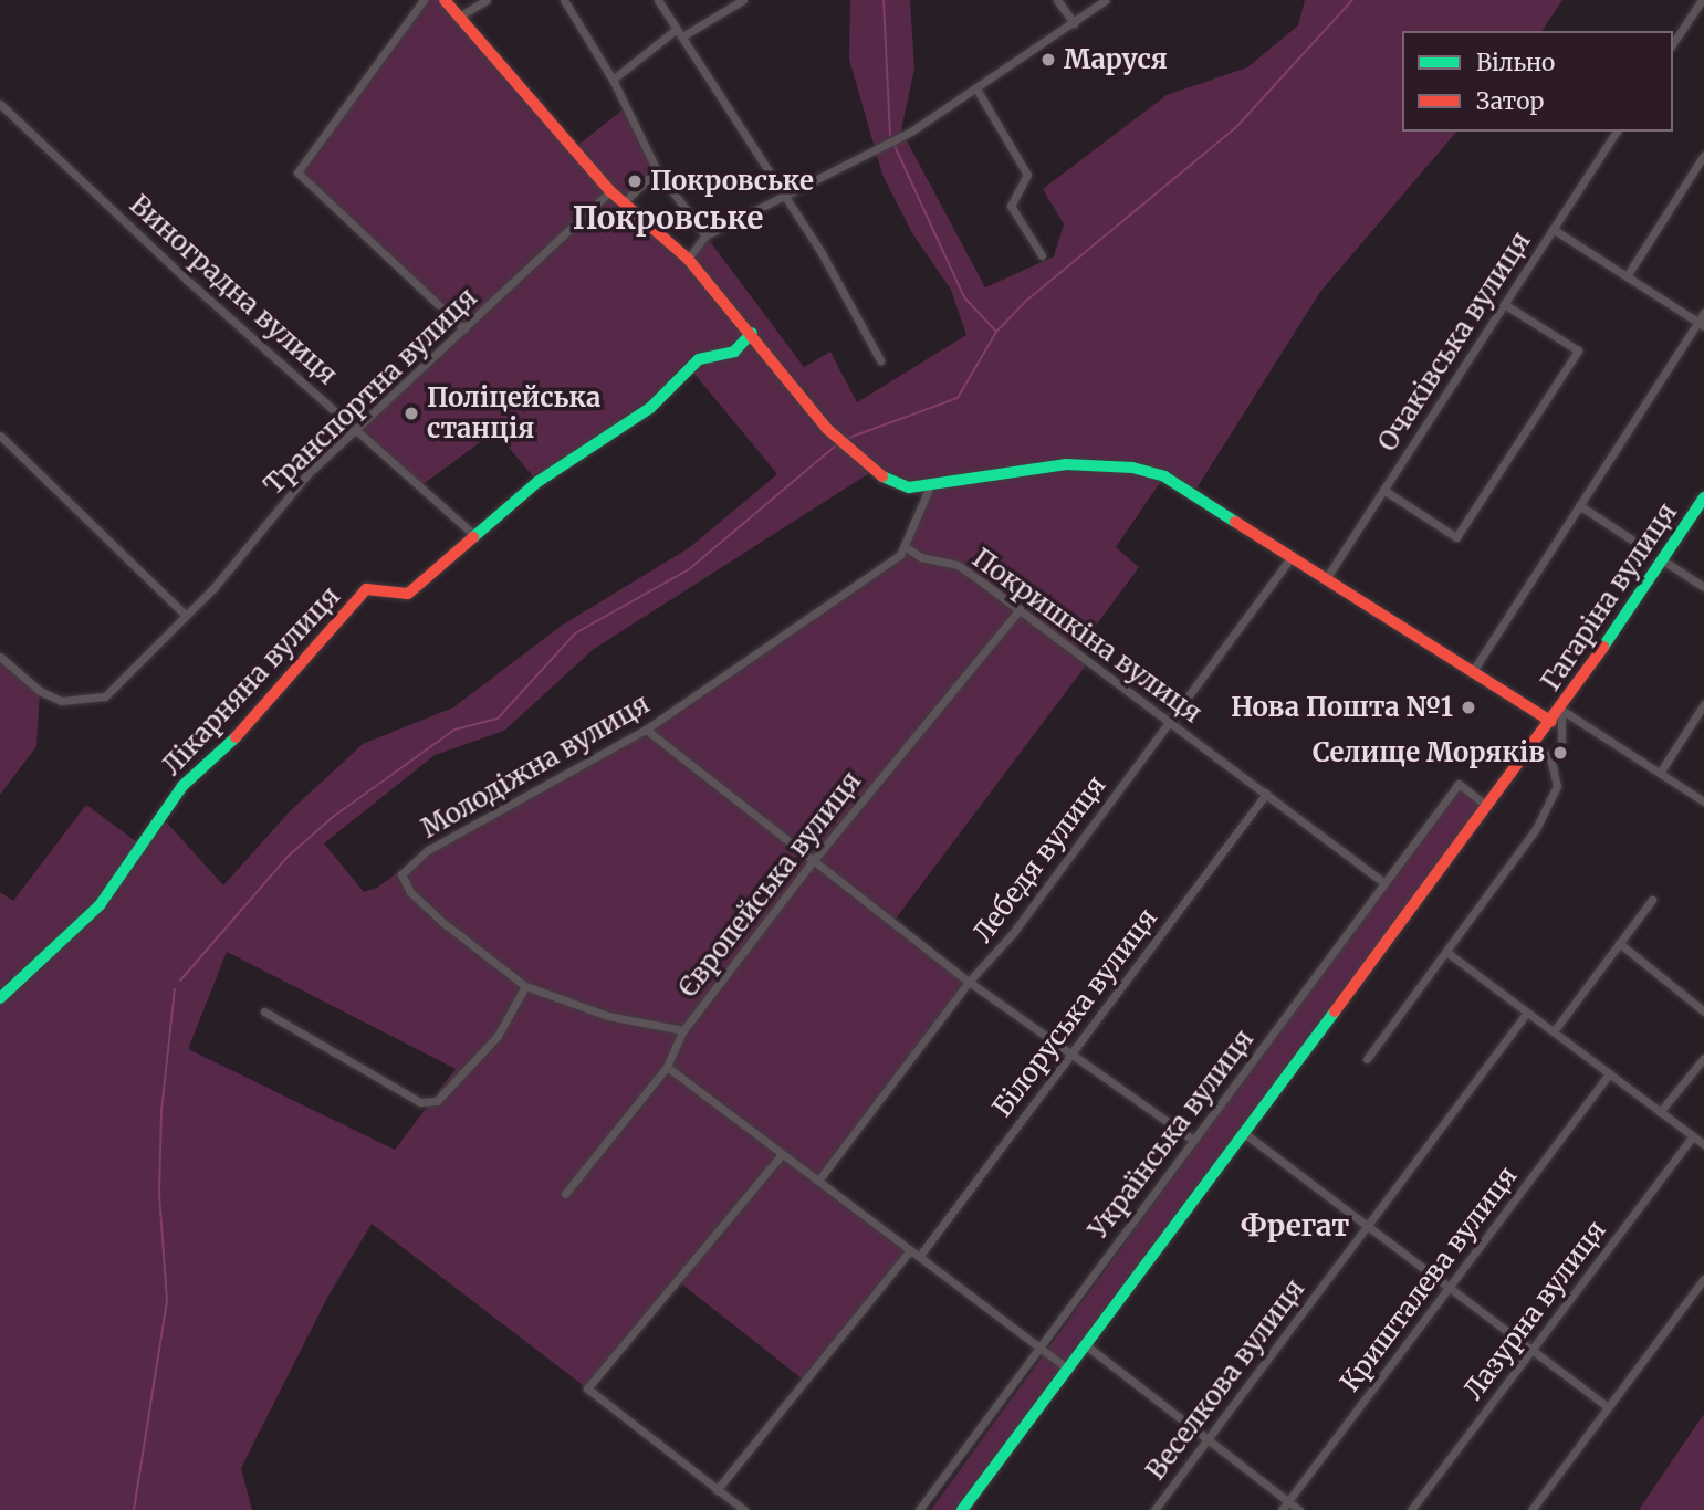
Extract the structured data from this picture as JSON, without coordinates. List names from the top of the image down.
{
  "streets": {
    "street": [
      "Виноградна вулиця",
      "Очаківська вулиця",
      "Транспортна вулиця",
      "Гагаріна вулиця",
      "Покришкіна вулиця",
      "Лікарняна вулиця",
      "Молодіжна вулиця",
      "Лебедя вулиця",
      "Європейська вулиця",
      "Білоруська вулиця",
      "Українська вулиця",
      "Кришталева вулиця",
      "Лазурна вулиця",
      "Веселкова вулиця"
    ]
  },
  "crossings": [
    ["Виноградна вулиця", "Транспортна вулиця"],
    ["Виноградна вулиця", "Лікарняна вулиця"],
    ["Гагаріна вулиця", "Українська вулиця"],
    ["Покришкіна вулиця", "Молодіжна вулиця"],
    ["Покришкіна вулиця", "Лебедя вулиця"],
    ["Покришкіна вулиця", "Європейська вулиця"],
    ["Покришкіна вулиця", "Білоруська вулиця"],
    ["Покришкіна вулиця", "Українська вулиця"]
  ],
  "districts": ["Покровське", "Фрегат"],
  "places": [
    "Маруся",
    "Покровське",
    "Поліцейська станція",
    "Нова Пошта №1",
    "Селище Моряків"
  ],
  "legend": ["Вільно", "Затор"]
}
